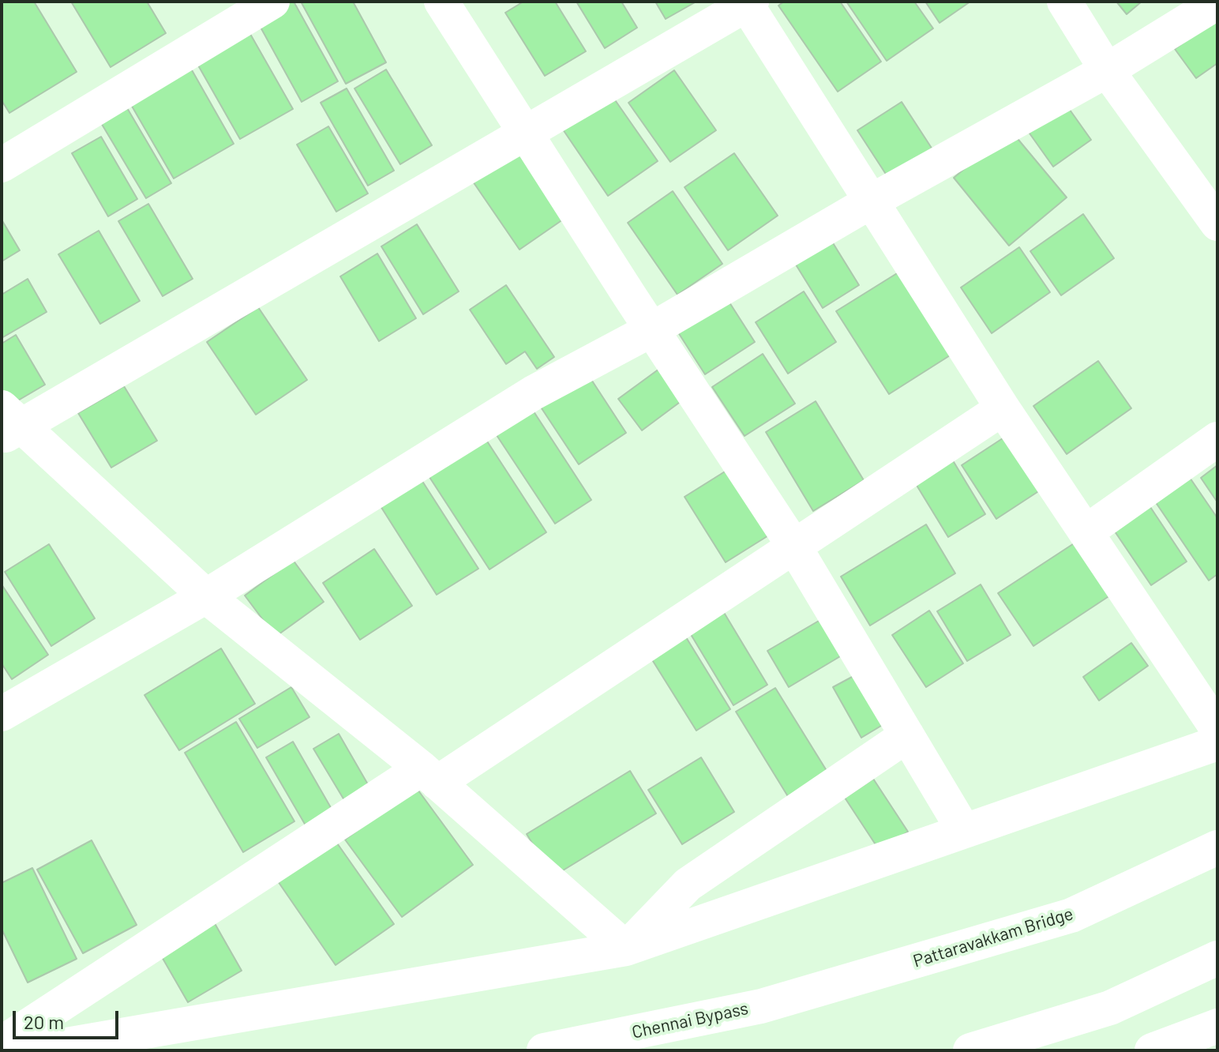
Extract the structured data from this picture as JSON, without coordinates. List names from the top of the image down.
{
  "streets": {
    "main road": ["Pattaravakkam Bridge", "Chennai Bypass"]
  },
  "crossings": [
    ["Pattaravakkam Bridge", "Chennai Bypass"]
  ],
  "scale_bar": "20 m"
}
